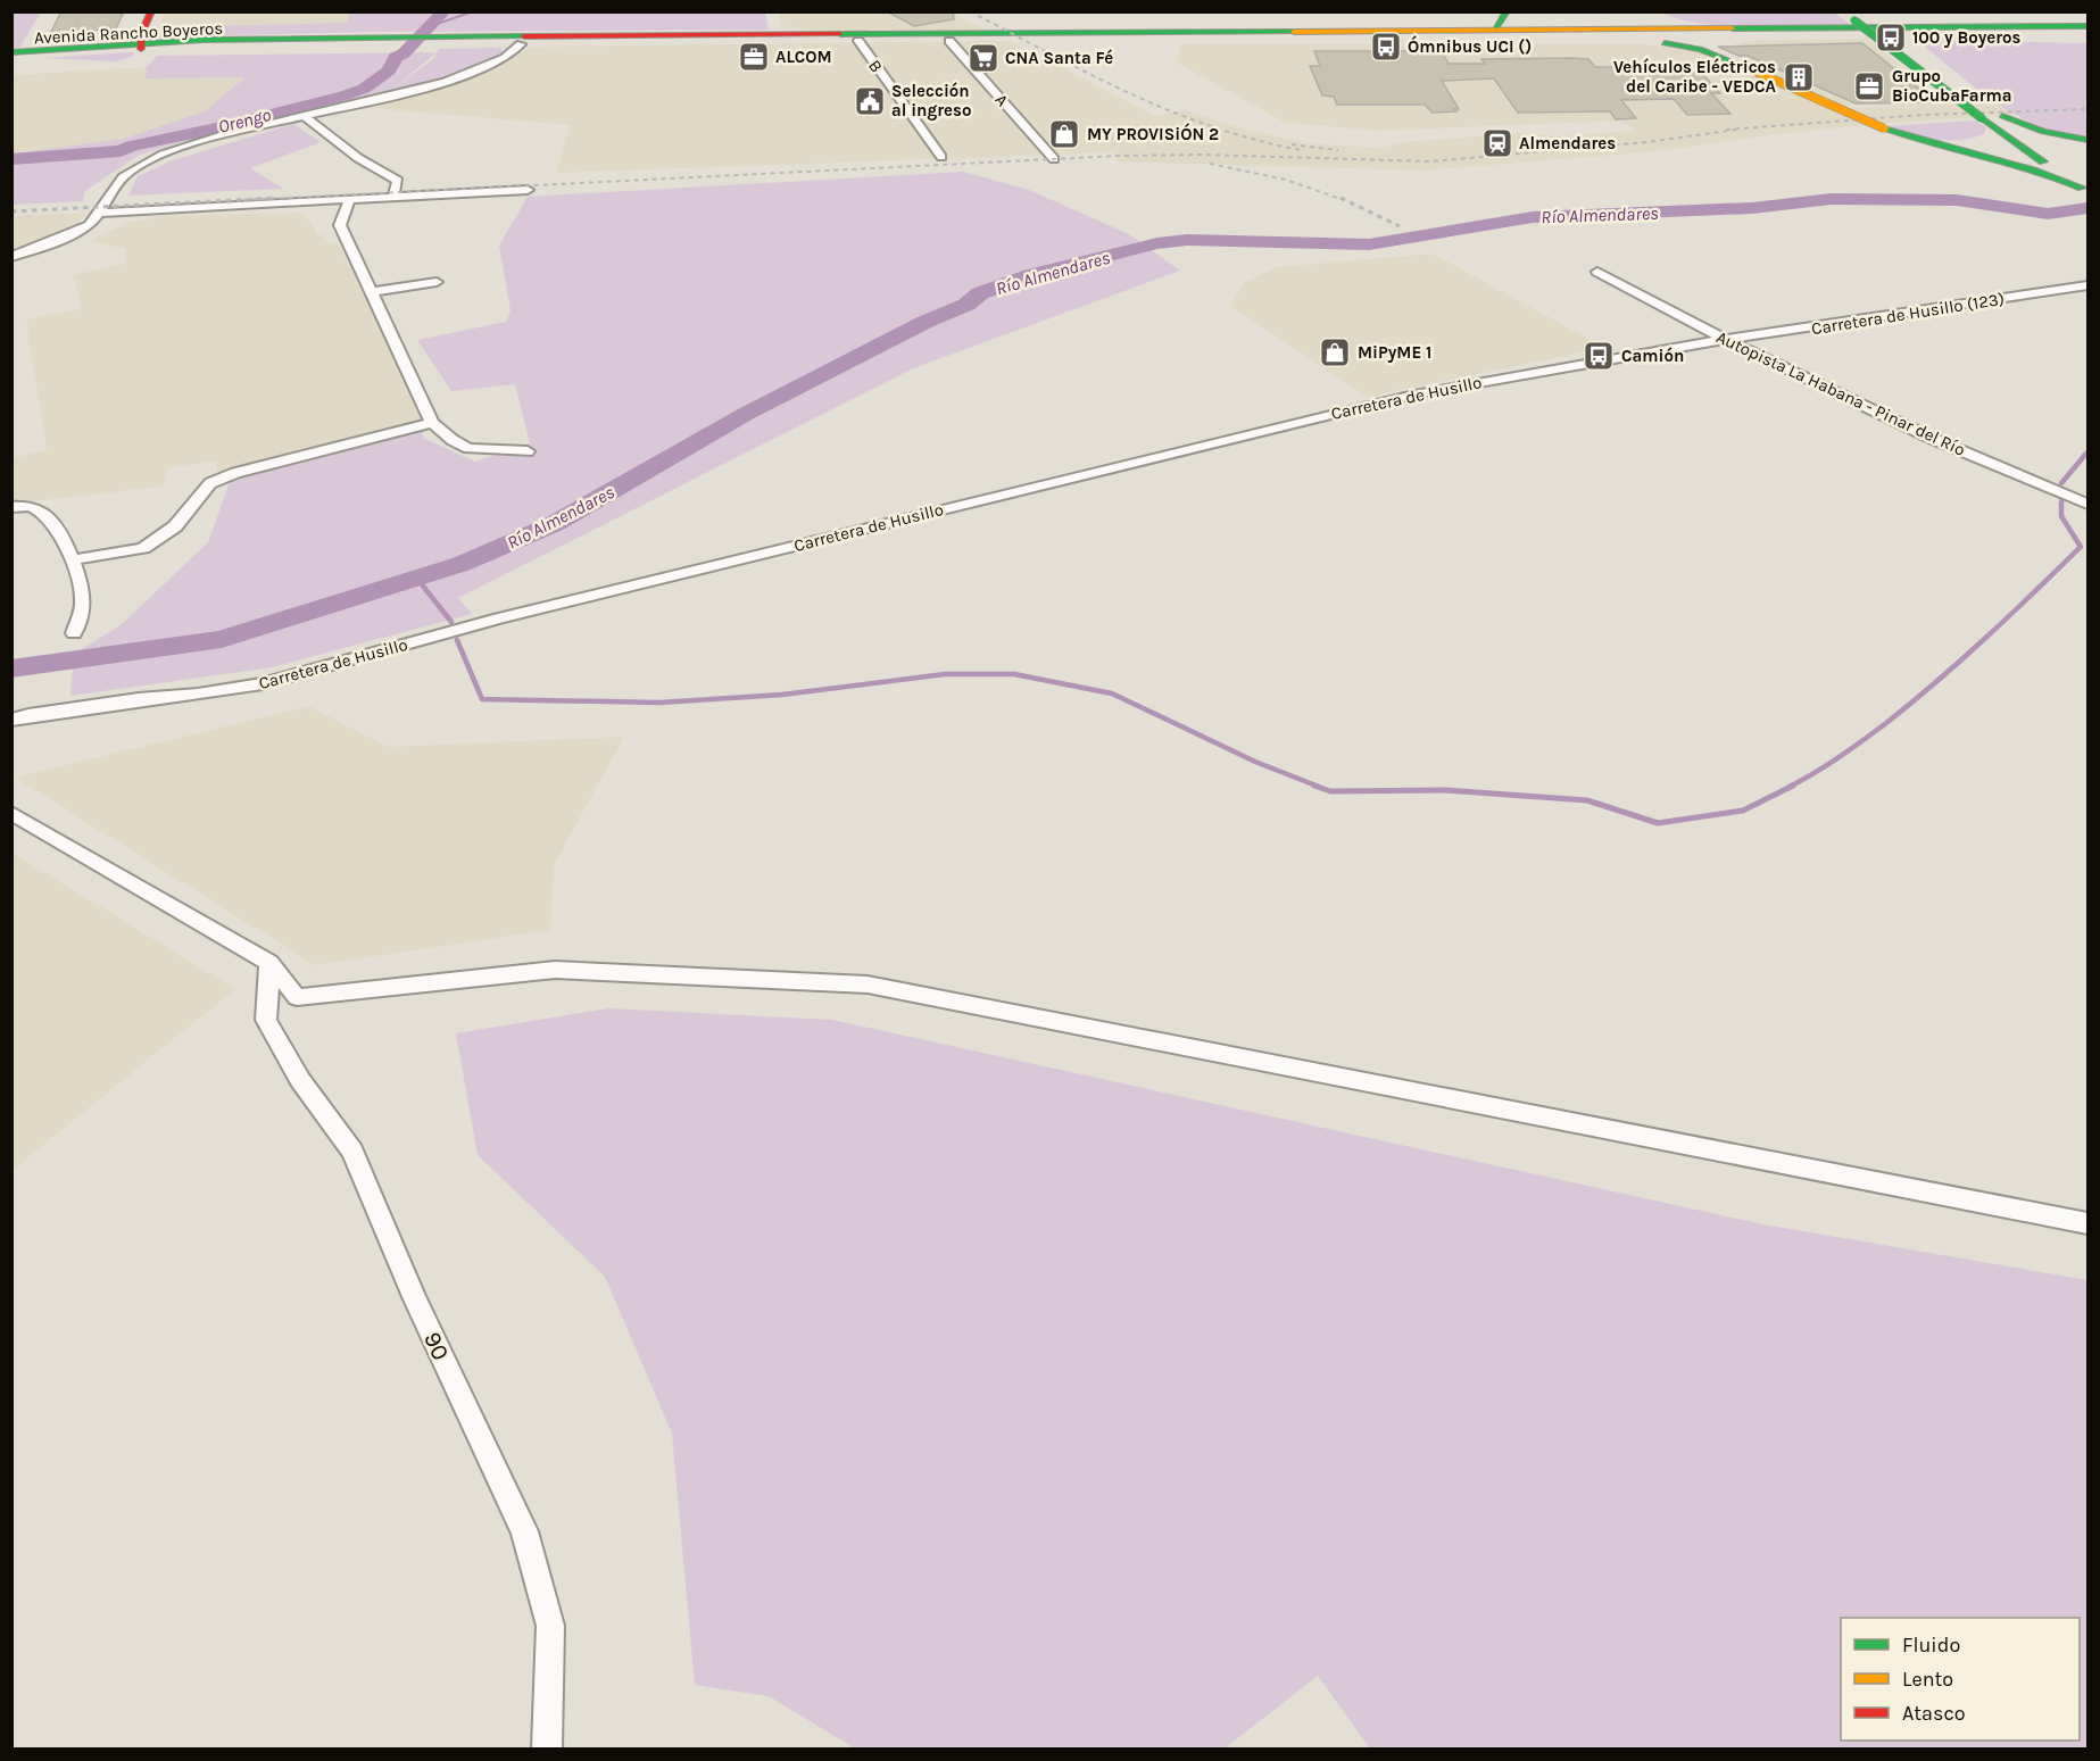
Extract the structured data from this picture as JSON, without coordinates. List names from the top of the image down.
{
  "streets": {
    "main road": ["Avenida Rancho Boyeros"],
    "street": [
      "B",
      "A",
      "Carretera de Husillo (123)",
      "Autopista La Habana - Pinar del Río",
      "Carretera de Husillo",
      "90"
    ]
  },
  "crossings": [
    ["Avenida Rancho Boyeros", "B"],
    ["Avenida Rancho Boyeros", "A"],
    ["Carretera de Husillo (123)", "Autopista La Habana - Pinar del Río"],
    ["Carretera de Husillo (123)", "Carretera de Husillo"],
    ["Autopista La Habana - Pinar del Río", "Carretera de Husillo"]
  ],
  "water": ["Orengo", "Río Almendares"],
  "places": {
    "bus stop": ["100 y Boyeros", "Ómnibus UCI ()", "Camión"],
    "office": ["ALCOM", "Grupo BioCubaFarma"],
    "supermarket": ["CNA Santa Fé"],
    "building": ["Vehículos Eléctricos del Caribe - VEDCA"],
    "public building": ["Selección al ingreso"],
    "shop": ["MY PROVISiÓN 2", "MiPyME 1"],
    "station": ["Almendares"]
  },
  "legend": ["Fluido", "Lento", "Atasco"]
}
